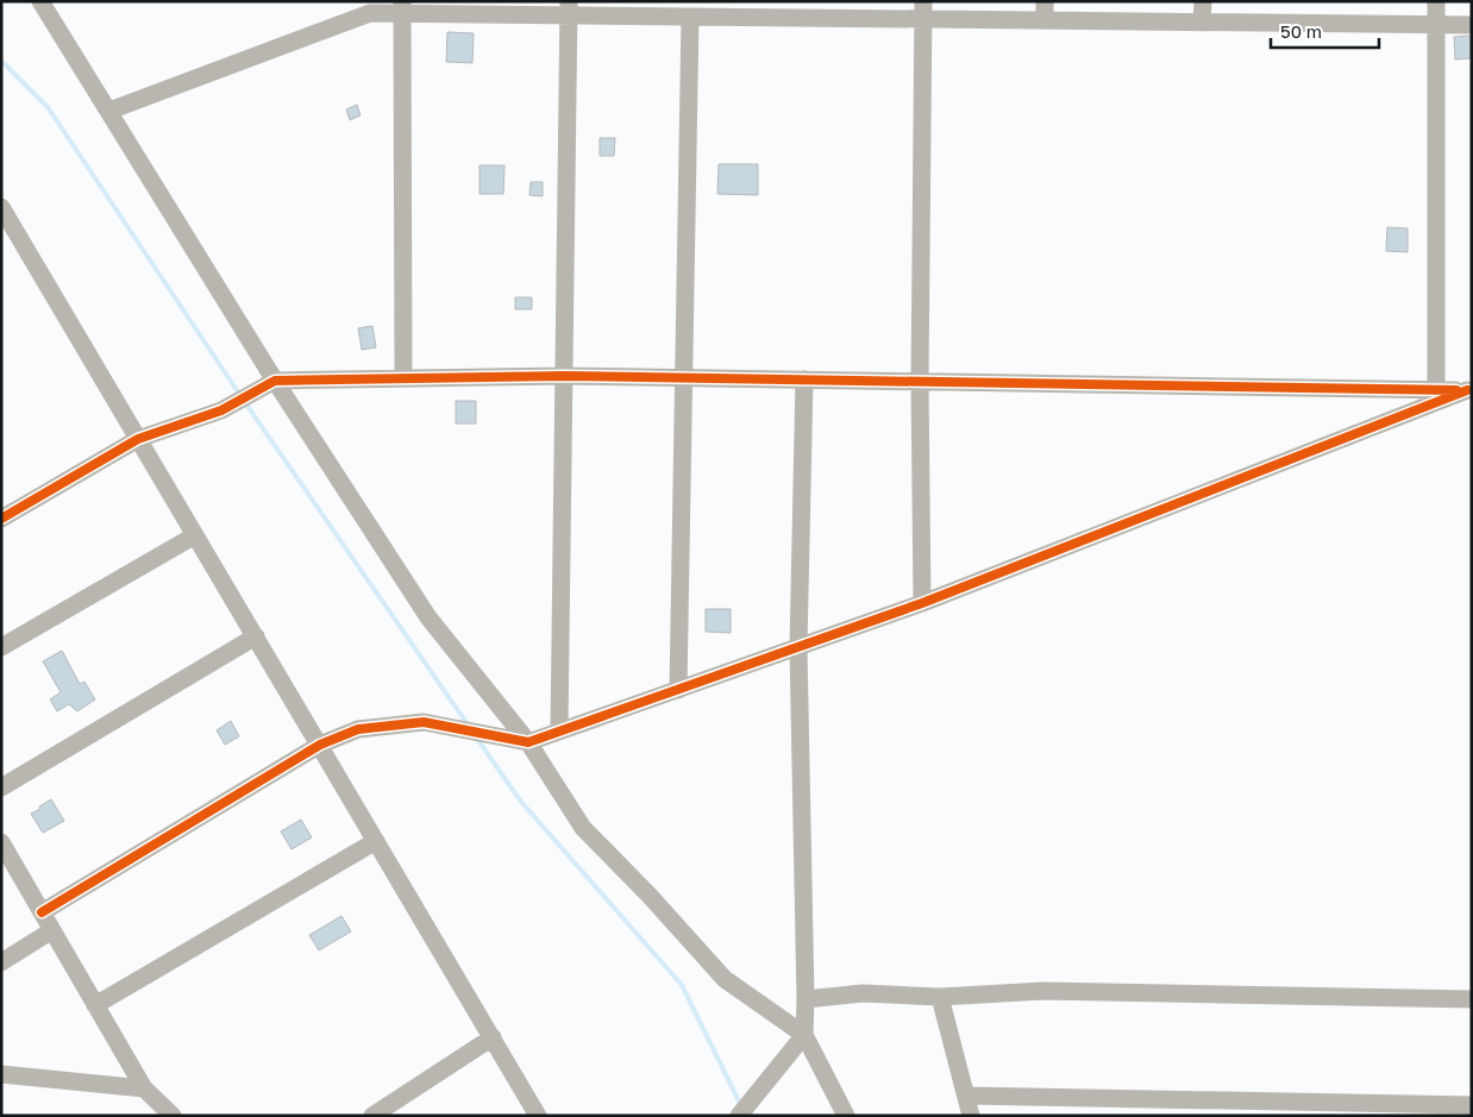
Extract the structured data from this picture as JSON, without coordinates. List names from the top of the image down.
{
  "scale_bar": "50 m"
}
